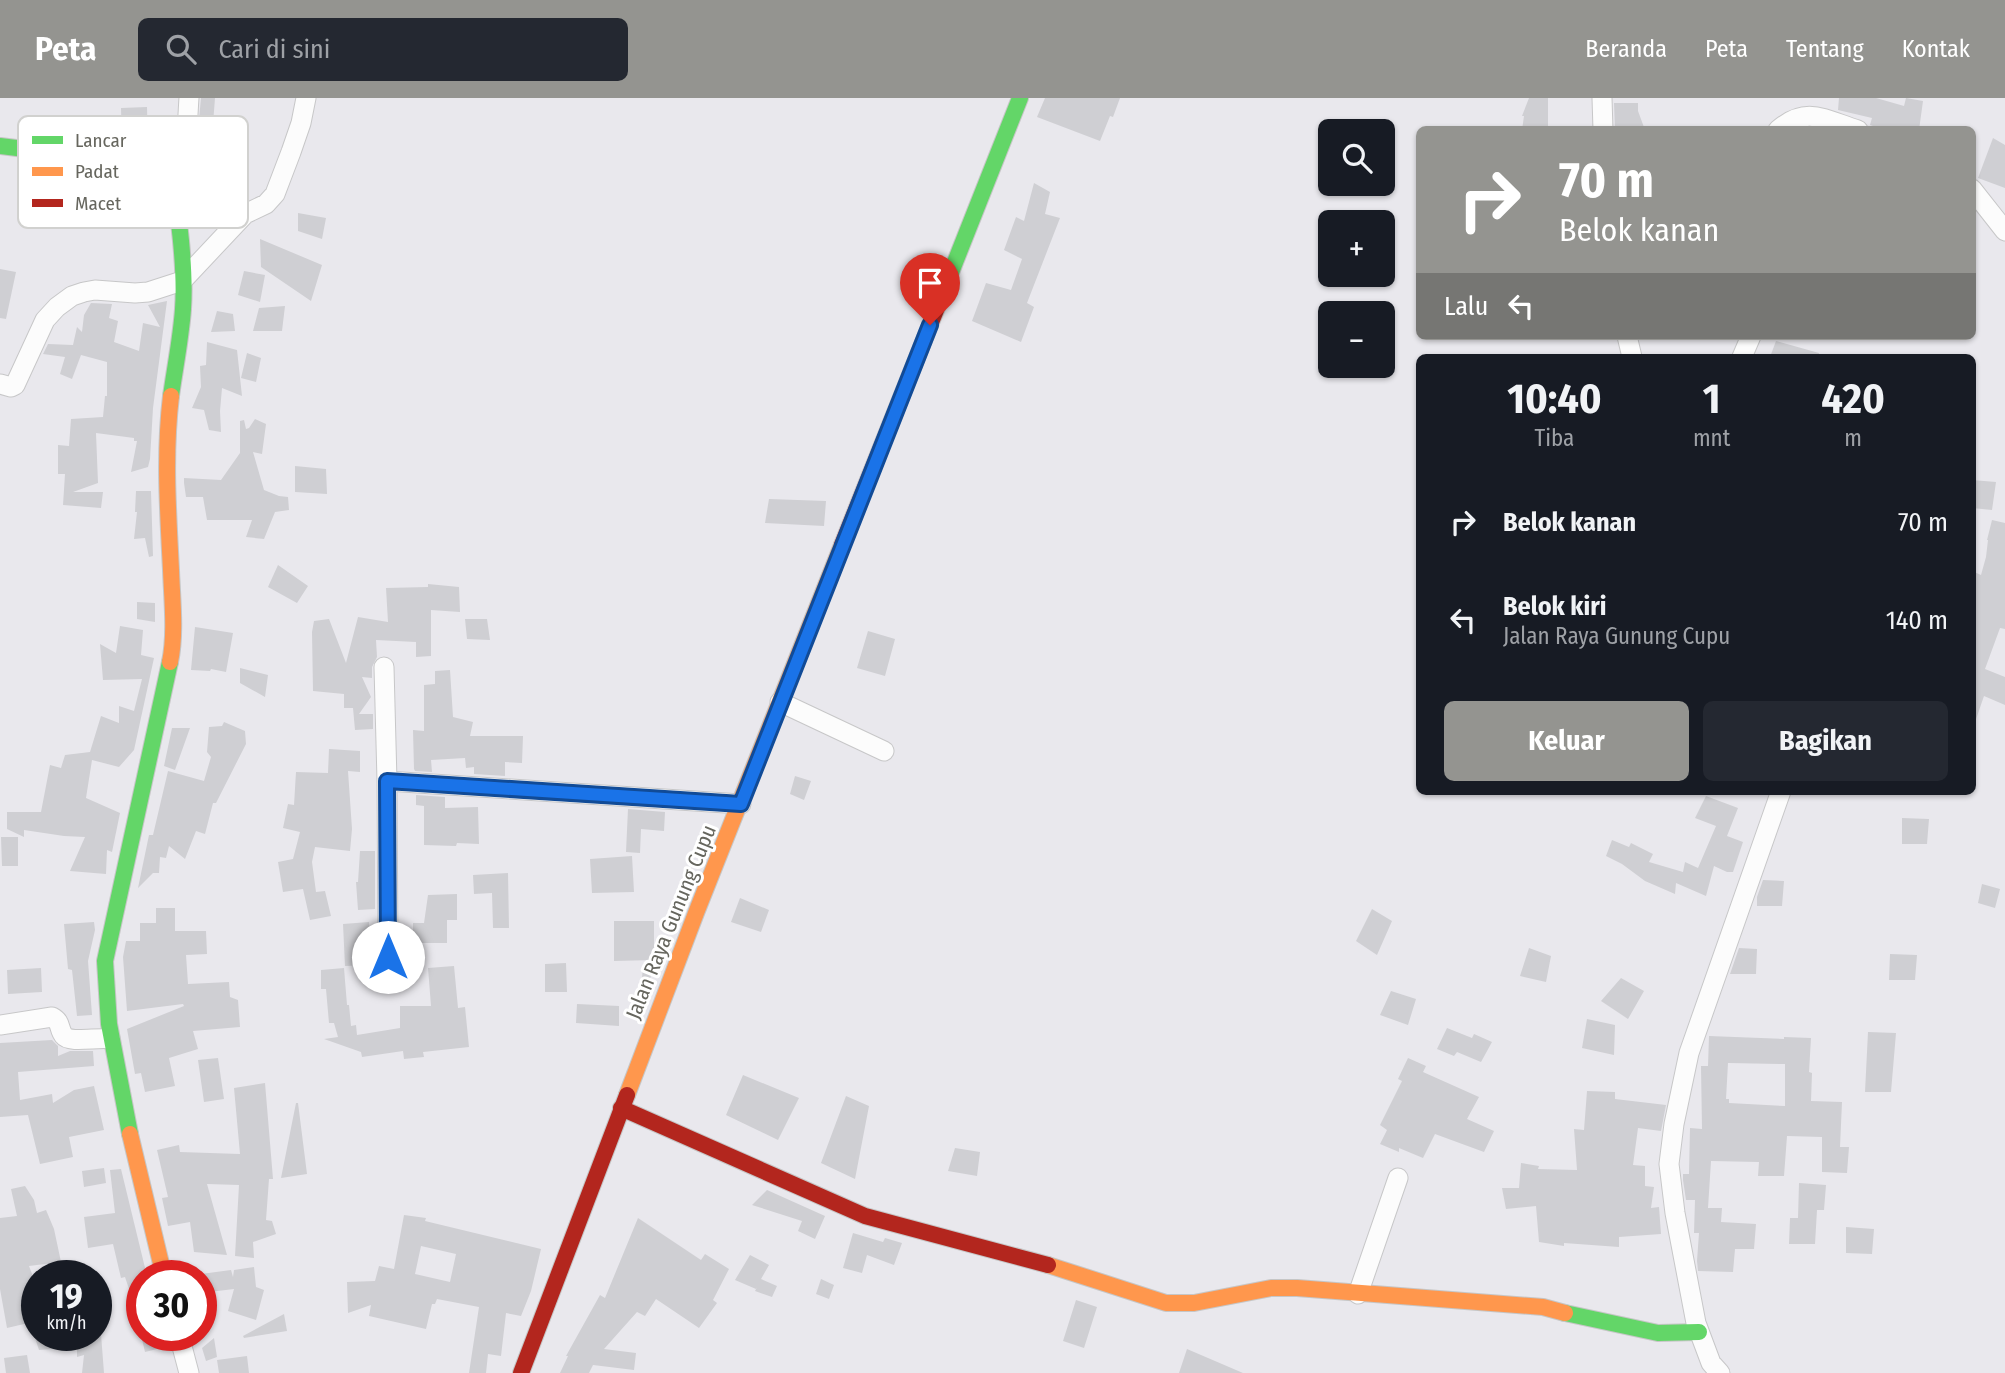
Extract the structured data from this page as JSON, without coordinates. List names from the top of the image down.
{
  "streets": {
    "main road": ["Jalan Raya Gunung Cupu"]
  },
  "legend": ["Lancar", "Padat", "Macet"],
  "page": {
    "header": "Peta",
    "search": "Cari di sini",
    "nav": [
      "Beranda",
      "Peta",
      "Tentang",
      "Kontak"
    ],
    "map_buttons": ["+", "−"],
    "turn": ["70 m", "Belok kanan"],
    "then": "Lalu",
    "eta": [
      "10:40",
      "Tiba",
      "1",
      "mnt",
      "420",
      "m"
    ],
    "list": [
      {
        "name": "Belok kanan",
        "value": "70 m"
      },
      {
        "name": "Belok kiri",
        "note": "Jalan Raya Gunung Cupu",
        "value": "140 m"
      }
    ],
    "buttons": ["Keluar", "Bagikan"],
    "speed": "19 km/h",
    "limit": "30"
  }
}
